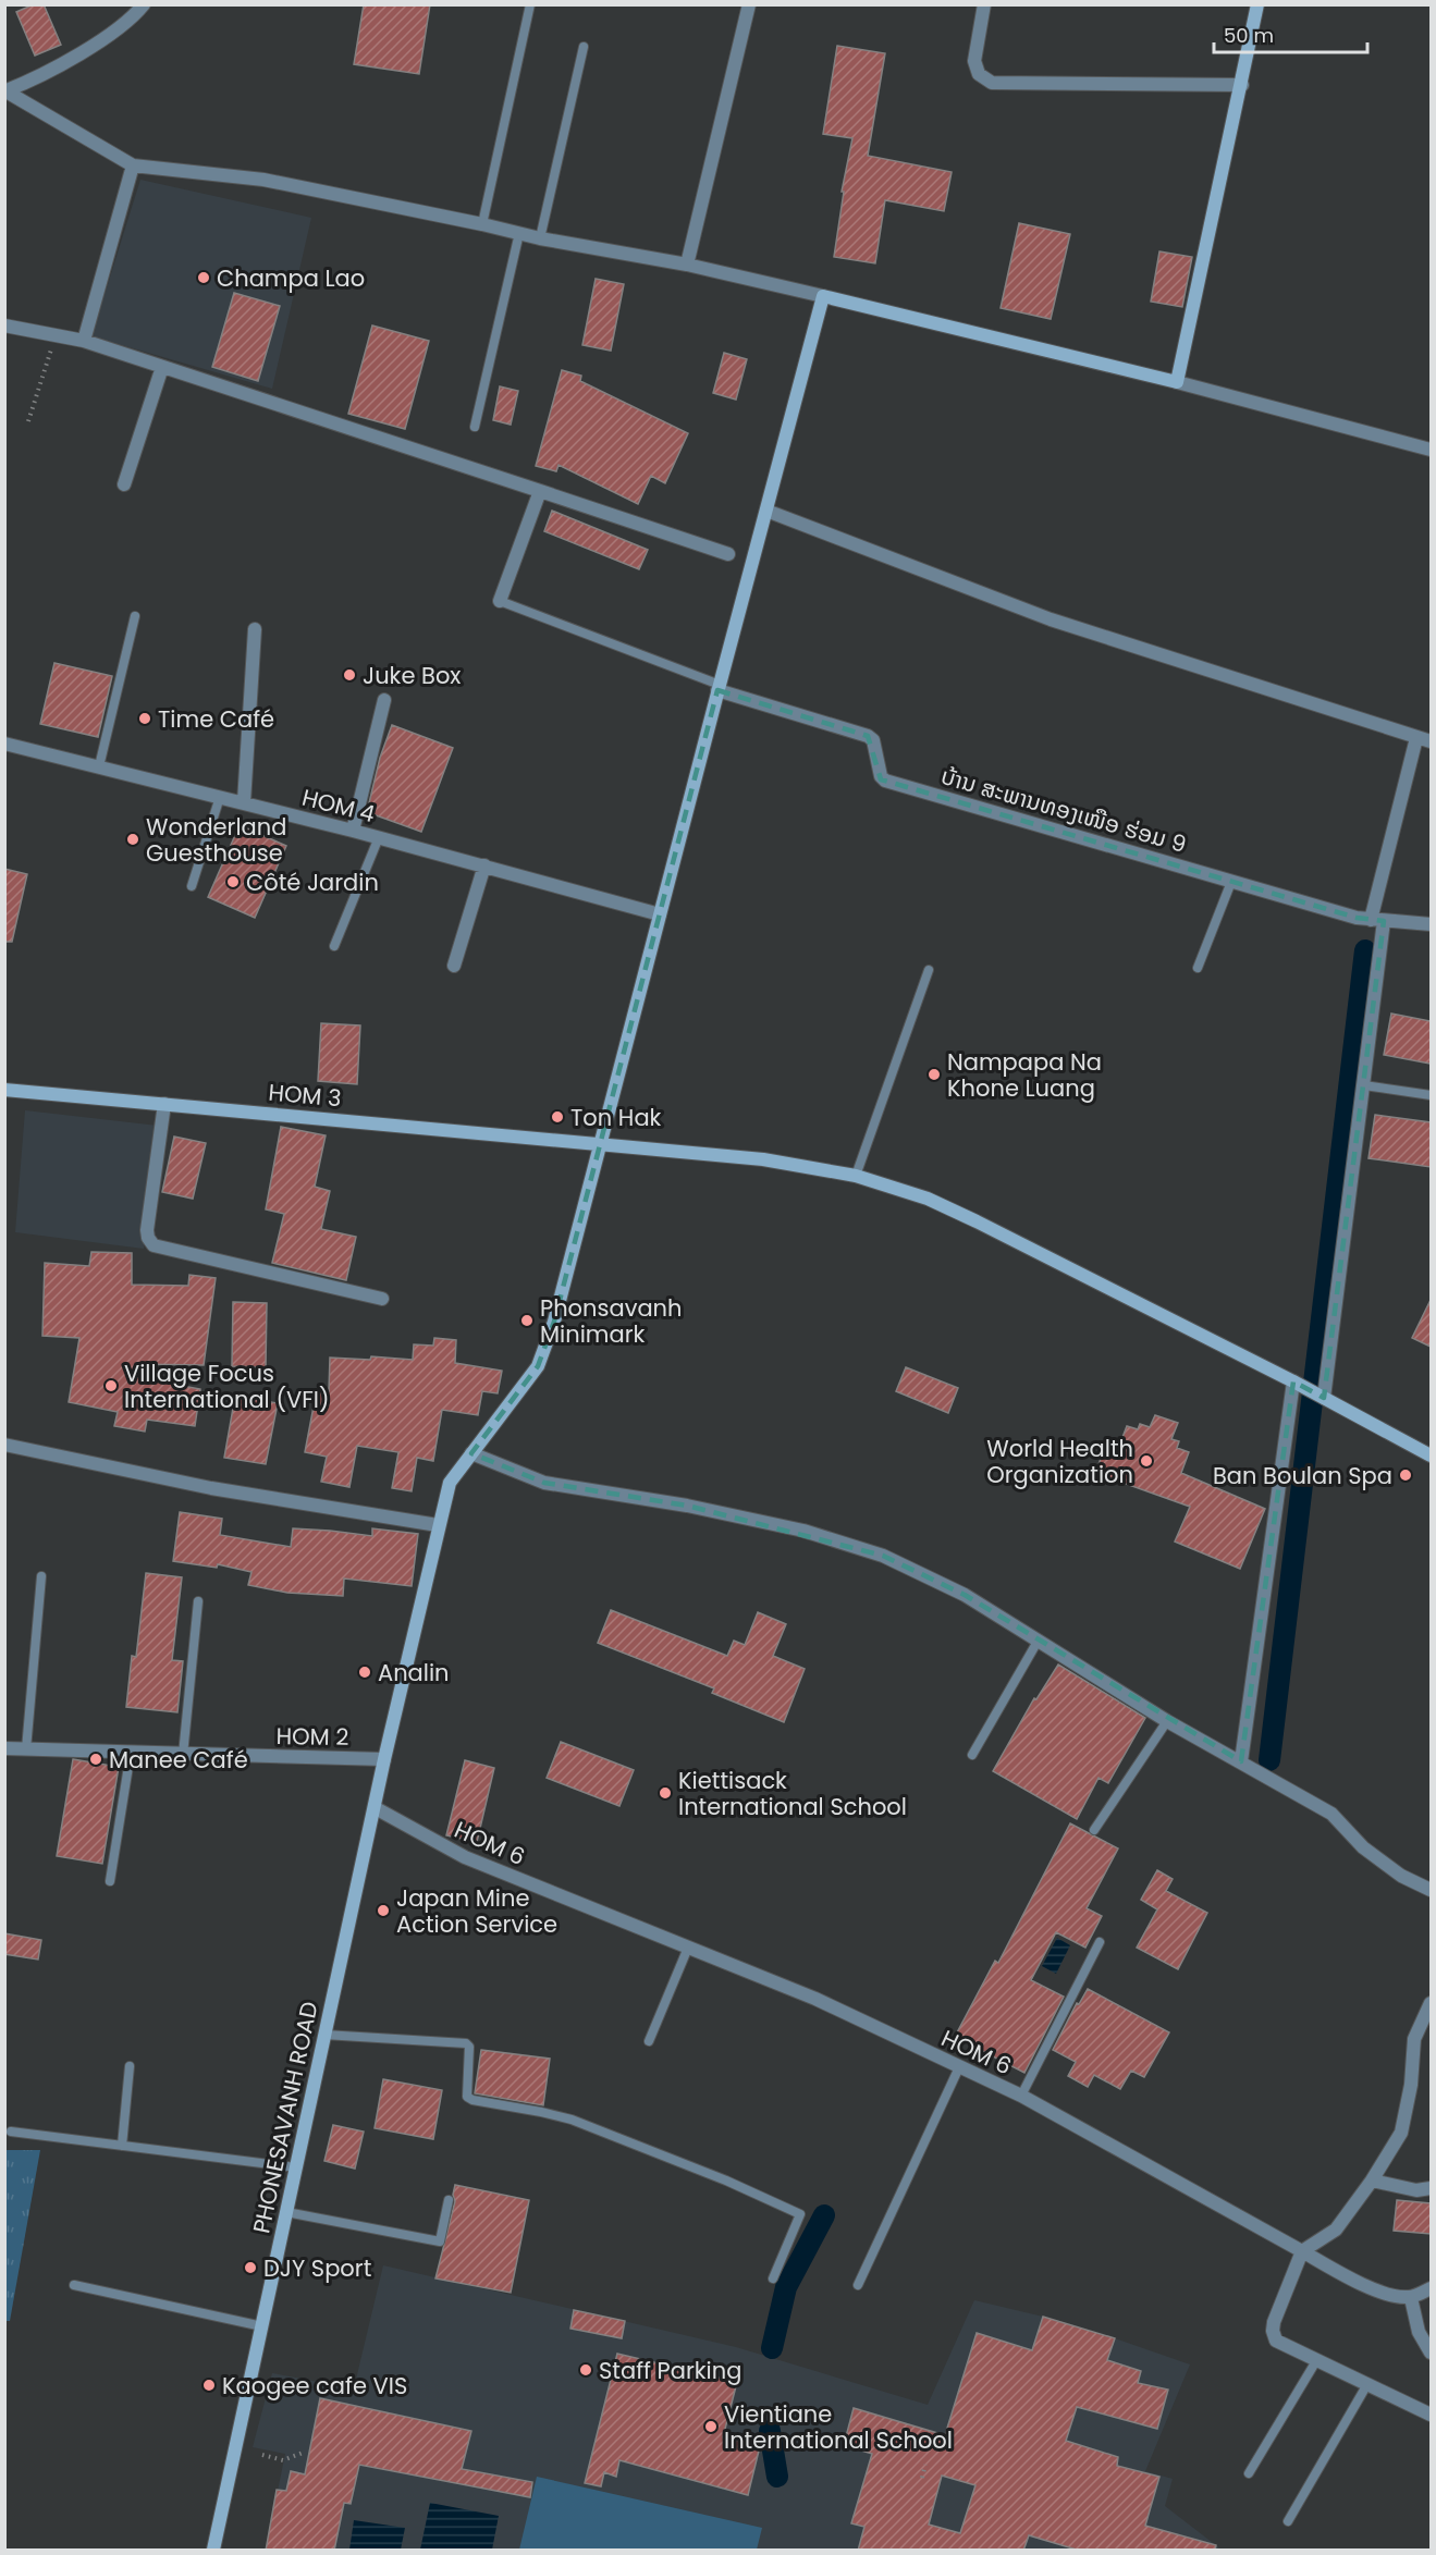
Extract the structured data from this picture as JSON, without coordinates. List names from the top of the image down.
{
  "streets": {
    "street": [
      "HOM 4",
      "ບ້ານ ສະພານທອງເໜືອ ຮ່ອມ 9",
      "HOM 3",
      "HOM 2",
      "HOM 6",
      "PHONESAVANH ROAD"
    ]
  },
  "crossings": [
    ["HOM 4", "PHONESAVANH ROAD"],
    ["ບ້ານ ສະພານທອງເໜືອ ຮ່ອມ 9", "PHONESAVANH ROAD"],
    ["HOM 3", "PHONESAVANH ROAD"],
    ["HOM 2", "PHONESAVANH ROAD"],
    ["HOM 6", "PHONESAVANH ROAD"]
  ],
  "places": [
    "Champa Lao",
    "Juke Box",
    "Time Café",
    "Wonderland Guesthouse",
    "Côté Jardin",
    "Nampapa Na Khone Luang",
    "Ton Hak",
    "Phonsavanh Minimark",
    "Village Focus International (VFI)",
    "World Health Organization",
    "Ban Boulan Spa",
    "Analin",
    "Manee Café",
    "Kiettisack International School",
    "Japan Mine Action Service",
    "DJY Sport",
    "Staff Parking",
    "Kaogee cafe VIS",
    "Vientiane International School"
  ],
  "scale_bar": "50 m"
}
